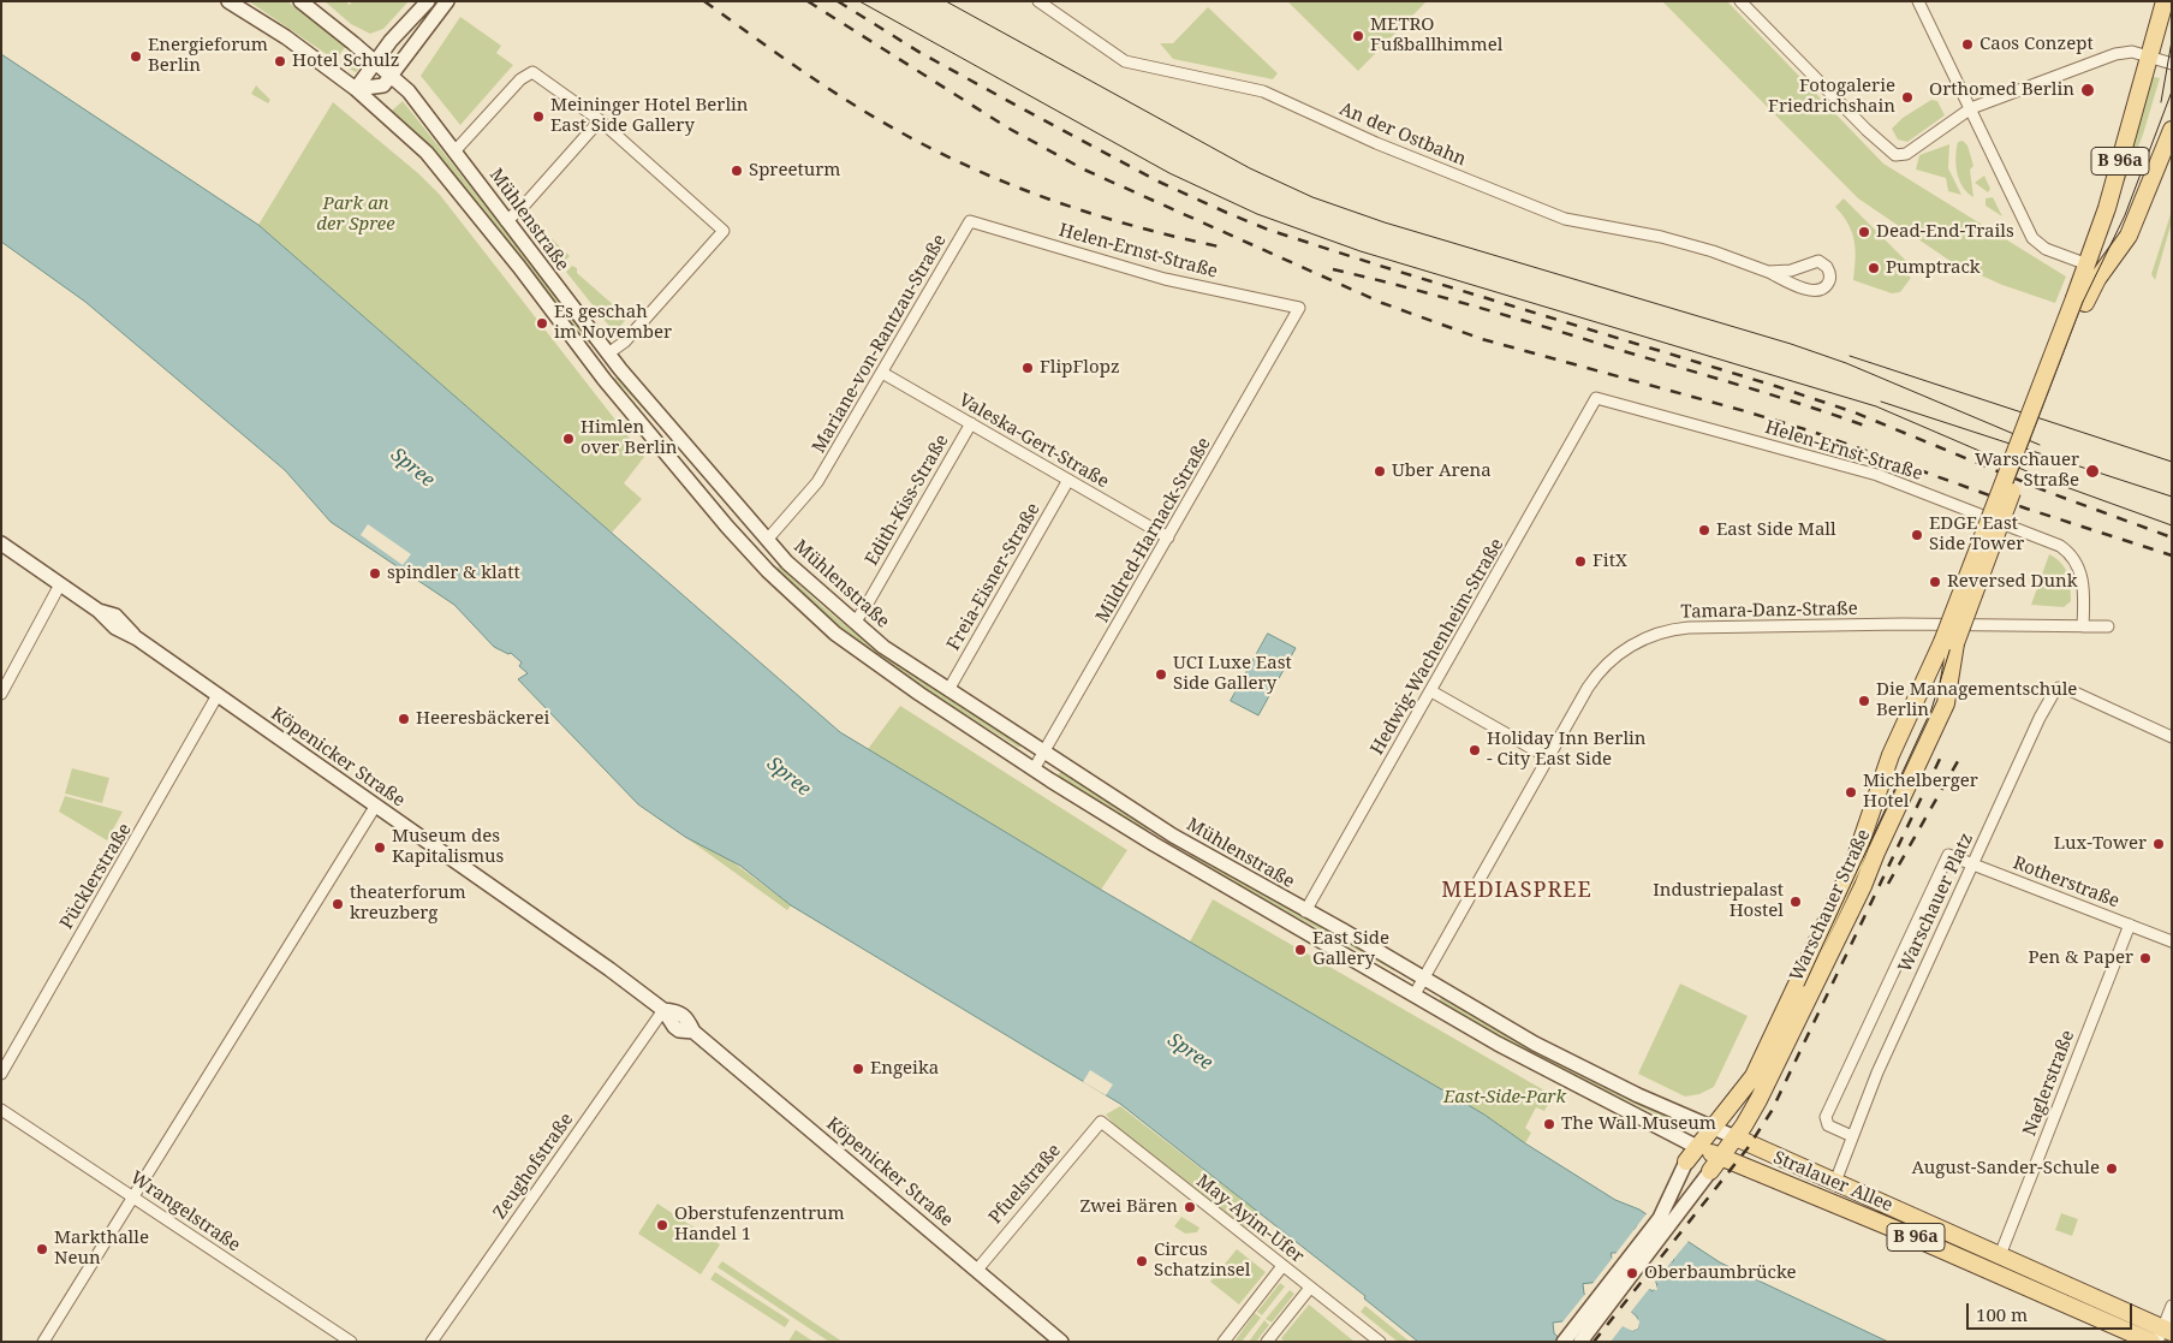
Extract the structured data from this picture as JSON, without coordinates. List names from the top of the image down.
{
  "streets": {
    "main road": [
      "B 96a",
      "Mühlenstraße",
      "Köpenicker Straße",
      "Warschauer Straße",
      "Stralauer Allee"
    ],
    "street": [
      "An der Ostbahn",
      "Helen-Ernst-Straße",
      "Mariane-von-Rantzau-Straße",
      "Valeska-Gert-Straße",
      "Edith-Kiss-Straße",
      "Mildred-Harnack-Straße",
      "Freia-Eisner-Straße",
      "Tamara-Danz-Straße",
      "Hedwig-Wachenheim-Straße",
      "Pücklerstraße",
      "Rotherstraße",
      "Warschauer Platz",
      "Naglerstraße",
      "Zeughofstraße",
      "Pfuelstraße",
      "Wrangelstraße",
      "May-Ayim-Ufer"
    ]
  },
  "crossings": [
    ["B 96a", "Mühlenstraße"],
    ["B 96a", "Warschauer Straße"],
    ["B 96a", "Stralauer Allee"],
    ["Mühlenstraße", "Mariane-von-Rantzau-Straße"],
    ["Mühlenstraße", "Edith-Kiss-Straße"],
    ["Mühlenstraße", "Mildred-Harnack-Straße"],
    ["Mühlenstraße", "Freia-Eisner-Straße"],
    ["Mühlenstraße", "Tamara-Danz-Straße"],
    ["Mühlenstraße", "Hedwig-Wachenheim-Straße"],
    ["Mühlenstraße", "Warschauer Straße"],
    ["Mühlenstraße", "Stralauer Allee"],
    ["Helen-Ernst-Straße", "Mariane-von-Rantzau-Straße"],
    ["Helen-Ernst-Straße", "Mildred-Harnack-Straße"],
    ["Helen-Ernst-Straße", "Tamara-Danz-Straße"],
    ["Helen-Ernst-Straße", "Hedwig-Wachenheim-Straße"],
    ["Mariane-von-Rantzau-Straße", "Valeska-Gert-Straße"],
    ["Valeska-Gert-Straße", "Edith-Kiss-Straße"],
    ["Valeska-Gert-Straße", "Mildred-Harnack-Straße"],
    ["Valeska-Gert-Straße", "Freia-Eisner-Straße"],
    ["Köpenicker Straße", "Pücklerstraße"],
    ["Köpenicker Straße", "Zeughofstraße"],
    ["Köpenicker Straße", "Pfuelstraße"],
    ["Rotherstraße", "Warschauer Platz"],
    ["Rotherstraße", "Naglerstraße"],
    ["Warschauer Platz", "Stralauer Allee"],
    ["Warschauer Straße", "Stralauer Allee"],
    ["Naglerstraße", "Stralauer Allee"],
    ["Pfuelstraße", "May-Ayim-Ufer"]
  ],
  "districts": ["MEDIASPREE"],
  "water": ["Spree"],
  "parks": ["Park an der Spree", "East-Side-Park"],
  "places": [
    "METRO Fußballhimmel",
    "Caos Conzept",
    "Energieforum Berlin",
    "Hotel Schulz",
    "Orthomed Berlin",
    "Fotogalerie Friedrichshain",
    "Meininger Hotel Berlin East Side Gallery",
    "Spreeturm",
    "Dead-End-Trails",
    "Pumptrack",
    "Es geschah im November",
    "FlipFlopz",
    "Himlen over Berlin",
    "Uber Arena",
    "Warschauer Straße",
    "East Side Mall",
    "EDGE East Side Tower",
    "FitX",
    "spindler & klatt",
    "Reversed Dunk",
    "UCI Luxe East Side Gallery",
    "Die Managementschule Berlin",
    "Heeresbäckerei",
    "Holiday Inn Berlin - City East Side",
    "Michelberger Hotel",
    "Lux-Tower",
    "Museum des Kapitalismus",
    "Industriepalast Hostel",
    "theaterforum kreuzberg",
    "East Side Gallery",
    "Pen & Paper",
    "Engeika",
    "The Wall Museum",
    "August-Sander-Schule",
    "Zwei Bären",
    "Oberstufenzentrum Handel 1",
    "Markthalle Neun",
    "Circus Schatzinsel",
    "Oberbaumbrücke"
  ],
  "scale_bar": "100 m"
}
